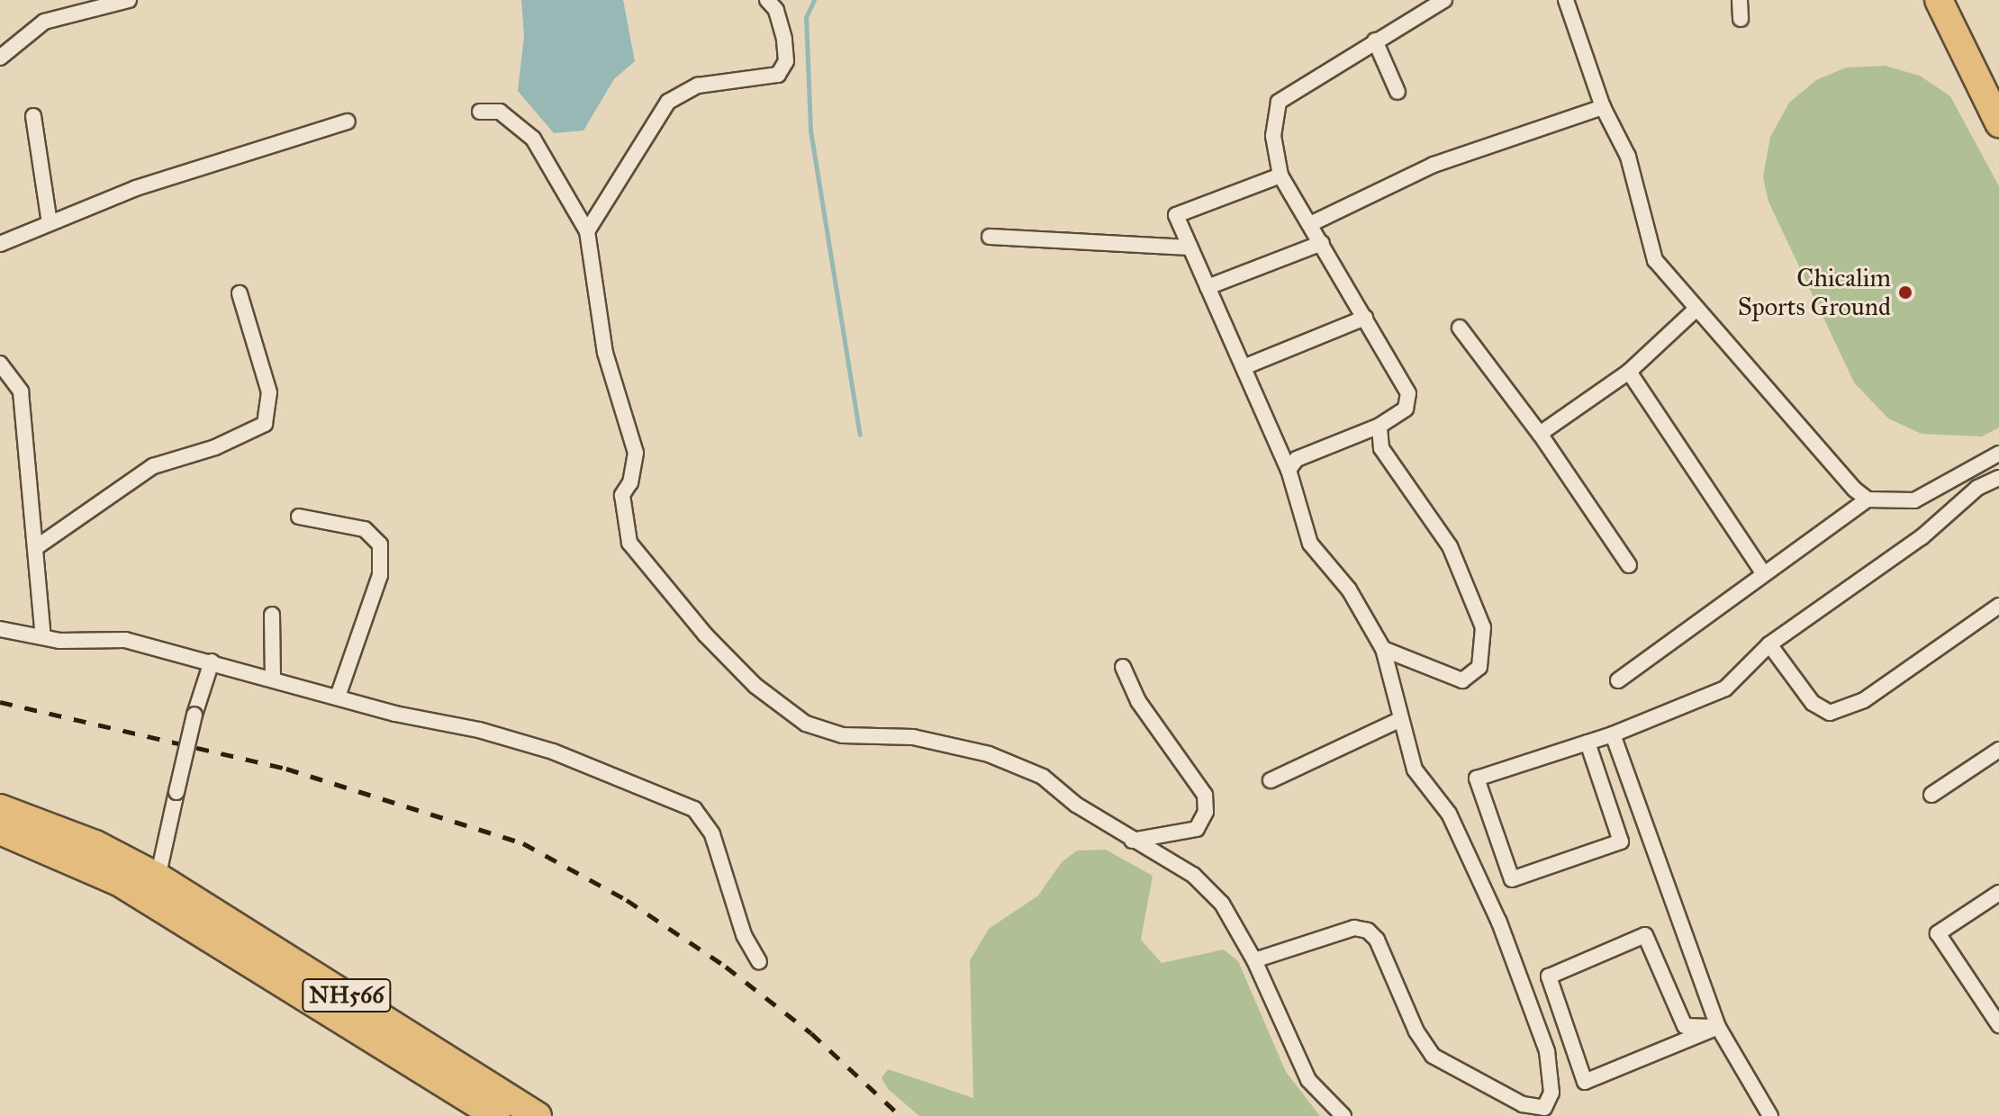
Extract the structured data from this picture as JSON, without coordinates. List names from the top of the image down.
{
  "streets": {
    "highway": ["NH566"]
  },
  "places": ["Chicalim Sports Ground"]
}
